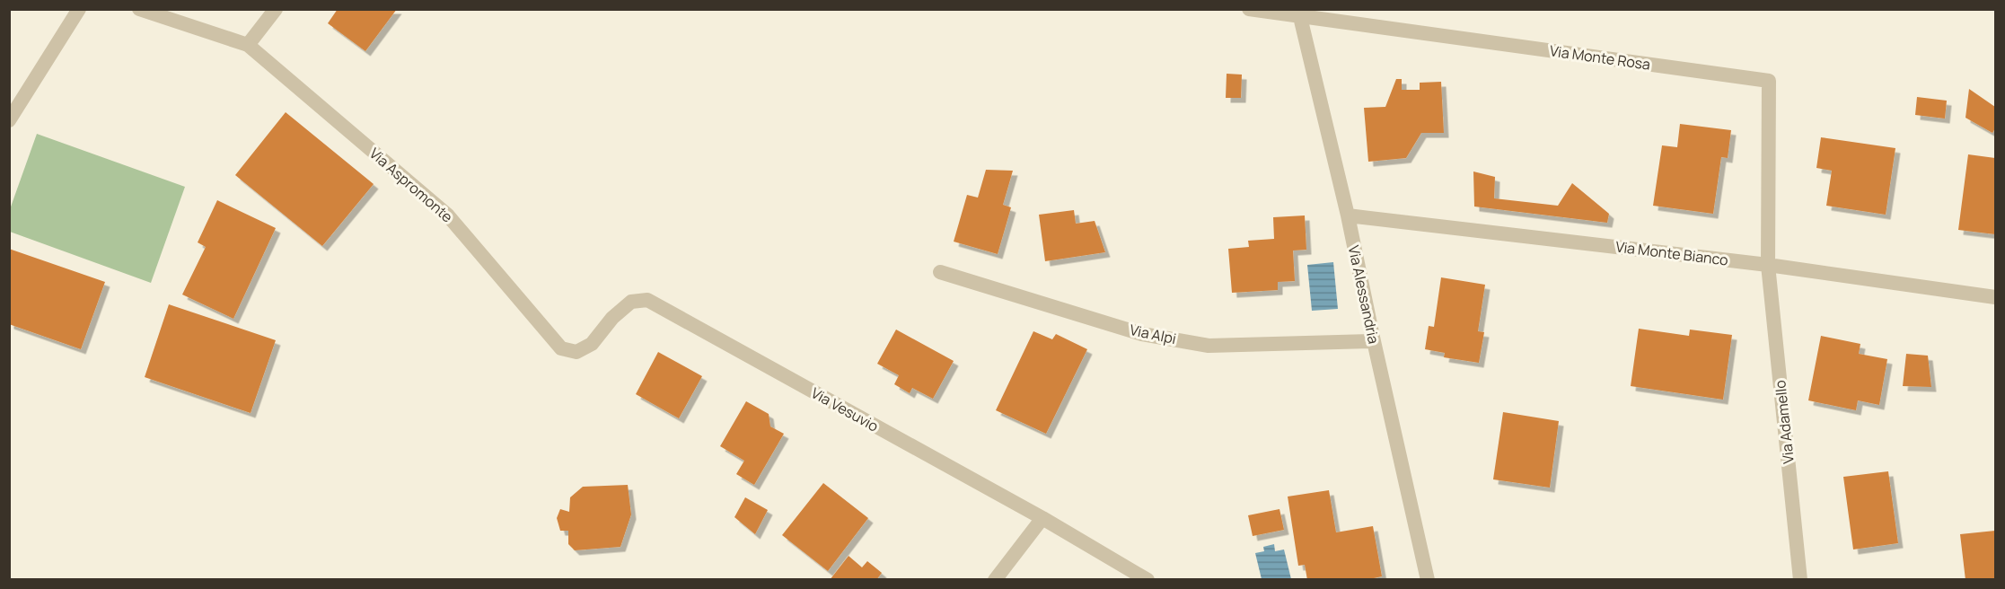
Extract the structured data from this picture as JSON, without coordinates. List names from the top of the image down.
{
  "streets": {
    "street": [
      "Via Monte Rosa",
      "Via Aspromonte",
      "Via Monte Bianco",
      "Via Alessandria",
      "Via Alpi",
      "Via Vesuvio",
      "Via Adamello"
    ]
  },
  "crossings": [
    ["Via Monte Rosa", "Via Monte Bianco"],
    ["Via Monte Rosa", "Via Alessandria"],
    ["Via Monte Rosa", "Via Adamello"],
    ["Via Aspromonte", "Via Vesuvio"],
    ["Via Monte Bianco", "Via Alessandria"],
    ["Via Monte Bianco", "Via Adamello"],
    ["Via Alessandria", "Via Alpi"]
  ]
}
